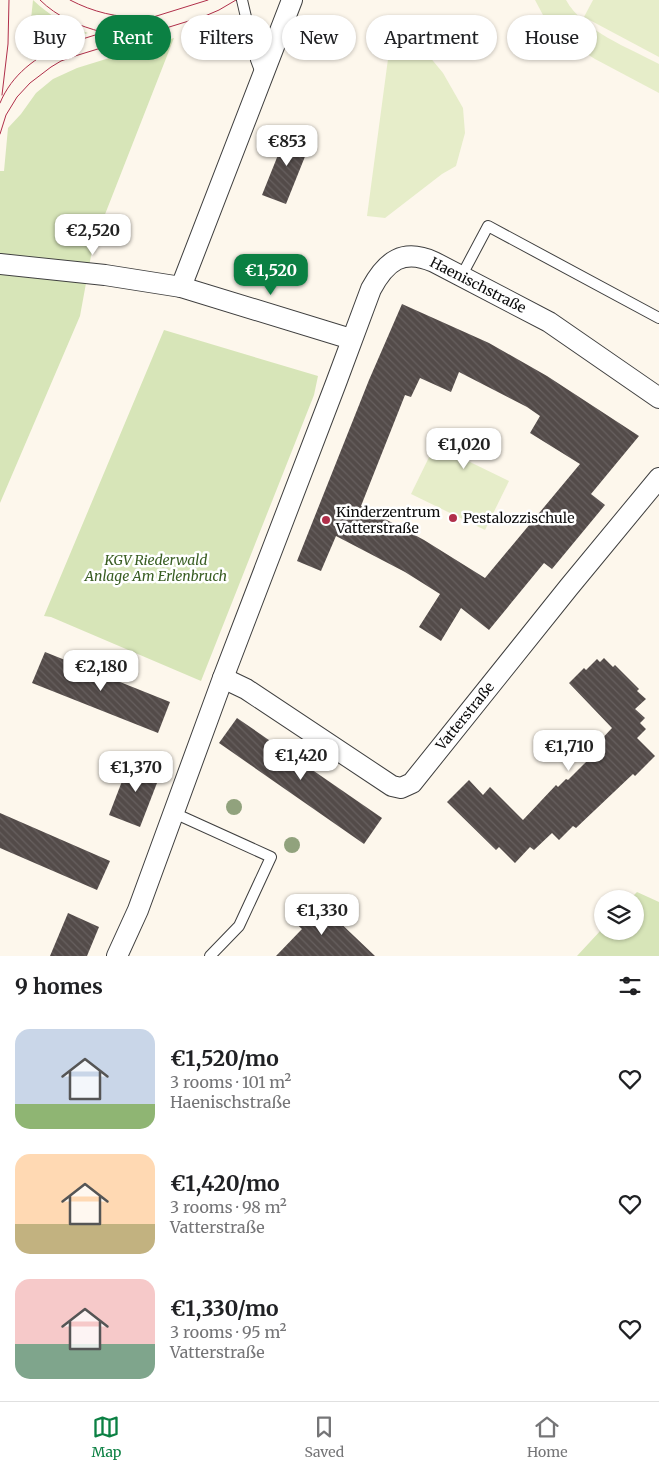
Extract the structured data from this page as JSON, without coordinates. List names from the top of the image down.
{
  "streets": {
    "street": ["Haenischstraße", "Vatterstraße"]
  },
  "parks": ["KGV Riederwald Anlage Am Erlenbruch"],
  "places": ["Pestalozzischule", "Kinderzentrum Vatterstraße"],
  "page": {
    "chip": [
      "Buy",
      "Rent",
      "Filters",
      "New",
      "Apartment",
      "House"
    ],
    "price": [
      "€853",
      "€2,520",
      "€1,520",
      "€1,020",
      "€2,180",
      "€1,710",
      "€1,420",
      "€1,370",
      "€1,330"
    ],
    "heading": "9 homes",
    "list": [
      {
        "name": "€1,520/mo",
        "note": "3 rooms · 101 m² · Haenischstraße"
      },
      {
        "name": "€1,420/mo",
        "note": "3 rooms · 98 m² · Vatterstraße"
      },
      {
        "name": "€1,330/mo",
        "note": "3 rooms · 95 m² · Vatterstraße"
      }
    ],
    "tabs": ["Map", "Saved", "Home"]
  }
}
